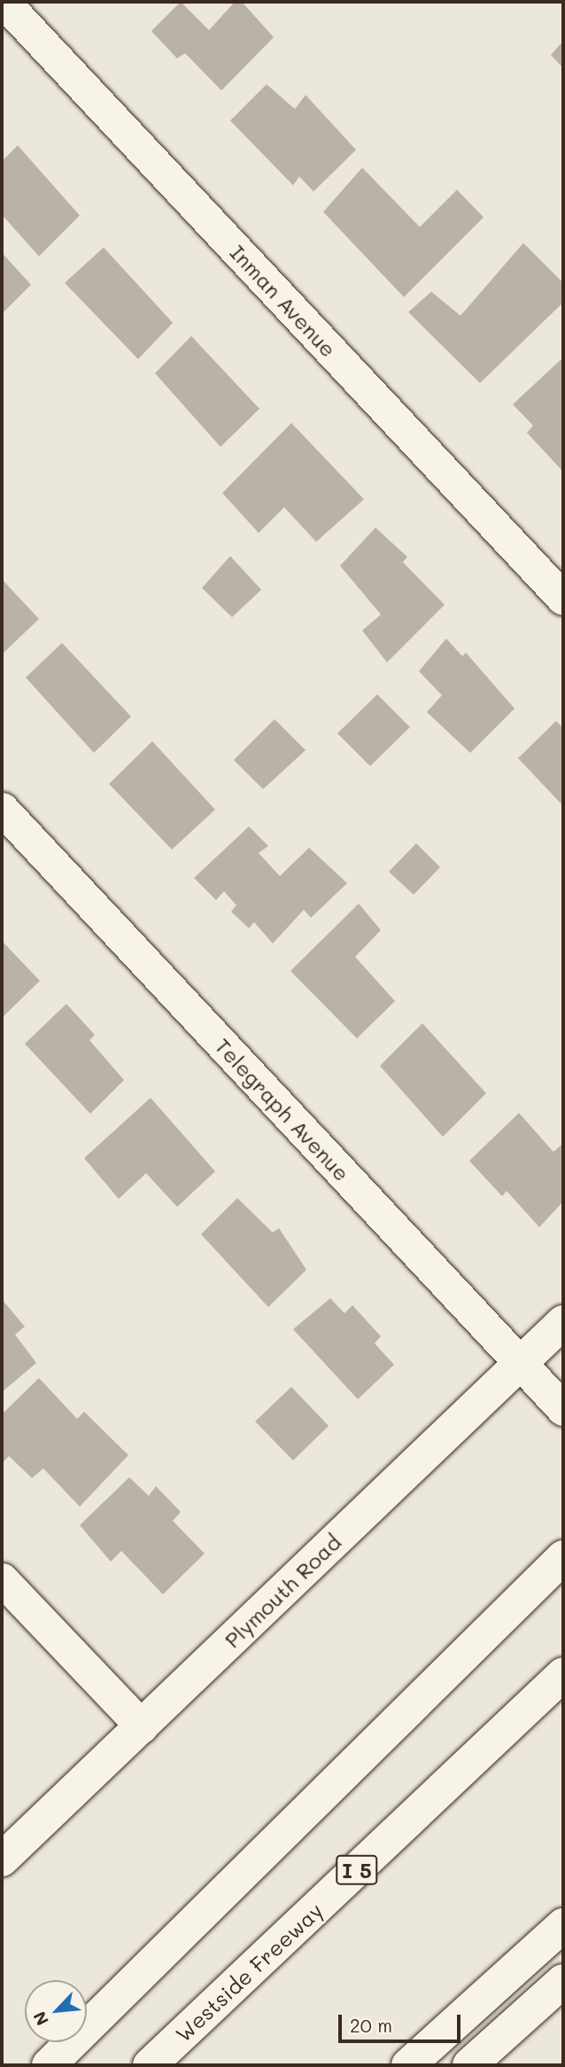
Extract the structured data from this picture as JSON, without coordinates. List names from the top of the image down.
{
  "streets": {
    "main road": ["Plymouth Road", "I 5", "Westside Freeway"],
    "street": ["Inman Avenue", "Telegraph Avenue"]
  },
  "crossings": [
    ["Telegraph Avenue", "Plymouth Road"]
  ],
  "scale_bar": "20 m",
  "north": "bottom left"
}
